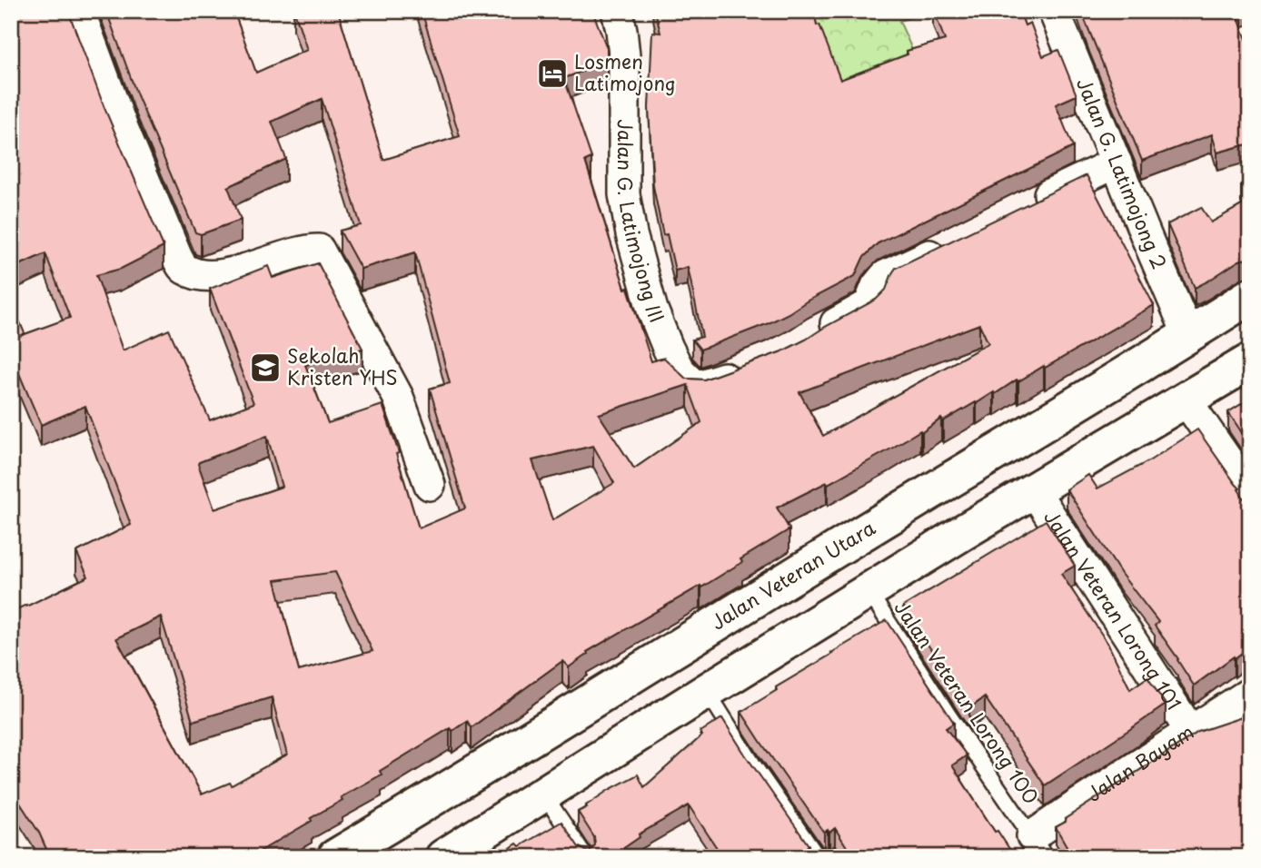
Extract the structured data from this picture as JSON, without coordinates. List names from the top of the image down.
{
  "streets": {
    "highway": ["Jalan Veteran Utara"],
    "street": [
      "Jalan G. Latimojong 2",
      "Jalan G. Latimojong III",
      "Jalan Veteran Lorong 101",
      "Jalan Bayam"
    ],
    "lane": ["Jalan Veteran Lorong 100"]
  },
  "crossings": [
    ["Jalan G. Latimojong 2", "Jalan Veteran Utara"],
    ["Jalan Veteran Lorong 101", "Jalan Bayam"],
    ["Jalan Veteran Lorong 100", "Jalan Bayam"]
  ],
  "places": {
    "hotel": ["Losmen Latimojong"],
    "school or university": ["Sekolah Kristen YHS"]
  }
}
